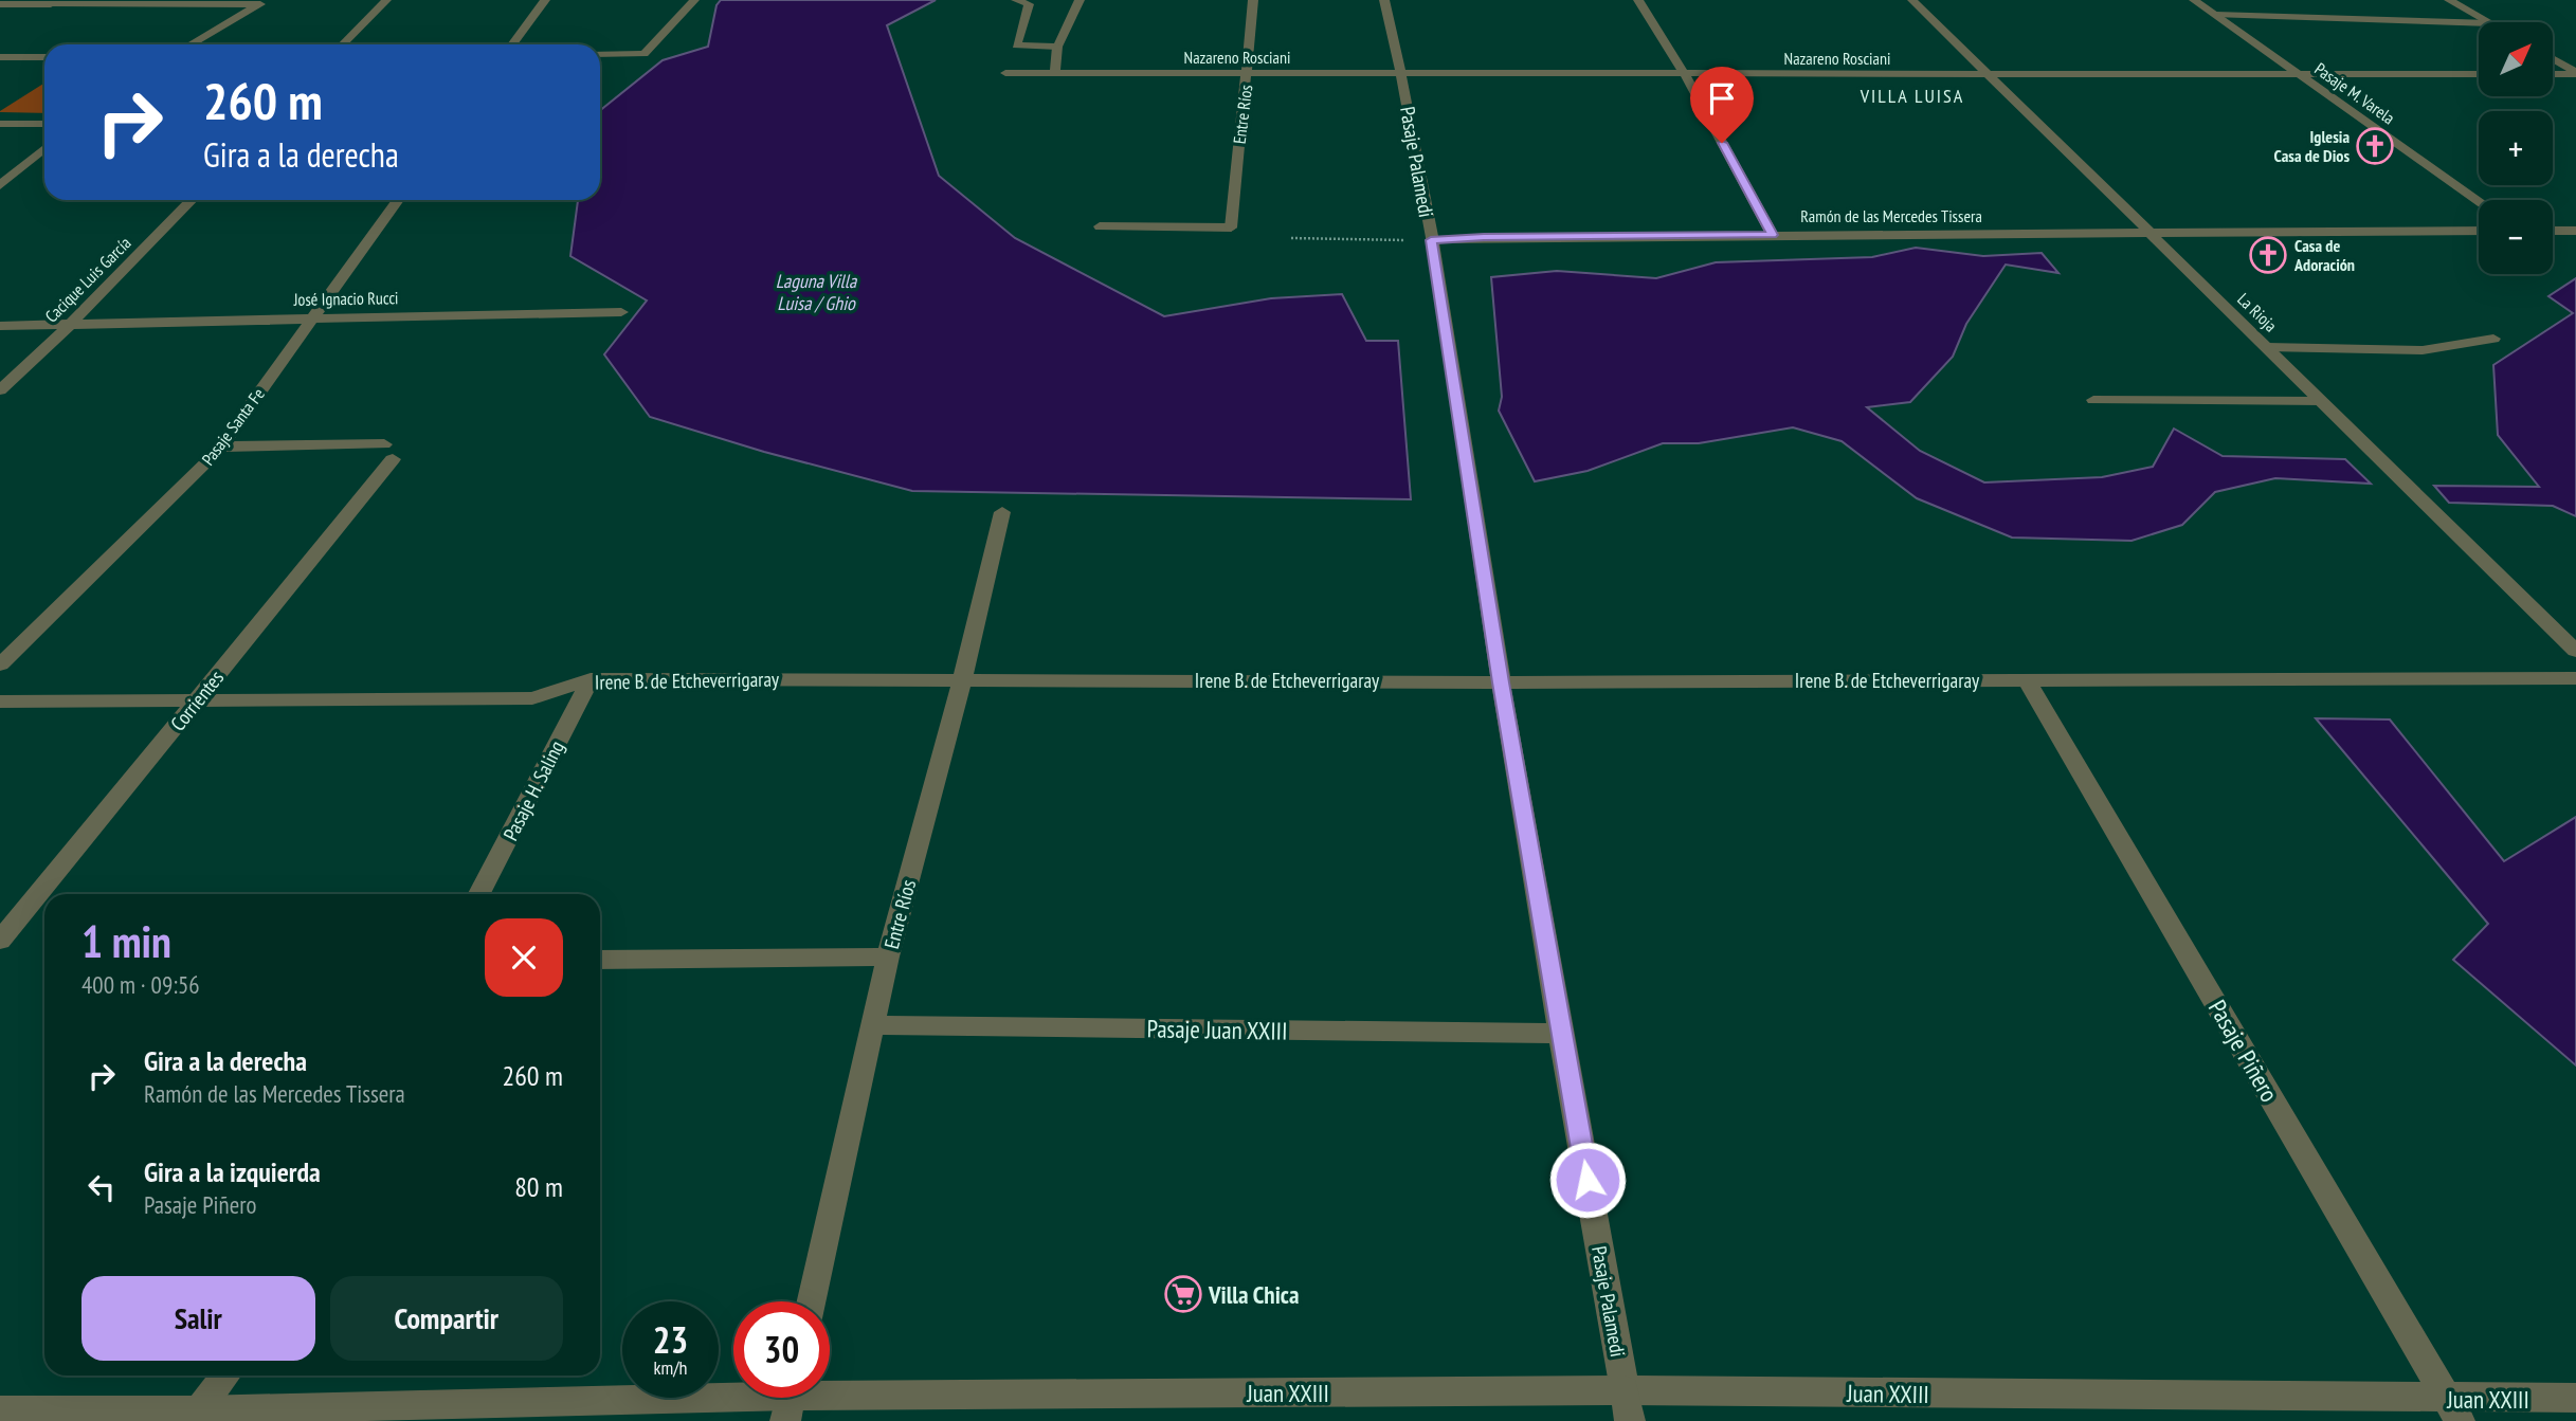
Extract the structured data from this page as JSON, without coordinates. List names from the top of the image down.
{
  "streets": {
    "street": [
      "Nazareno Rosciani",
      "Pasaje M. Varela",
      "Entre Ríos",
      "Pasaje Palamedi",
      "Ramón de las Mercedes Tissera",
      "Cacique Luis García",
      "José Ignacio Rucci",
      "La Rioja",
      "Pasaje Santa Fe",
      "Irene B. de Etcheverrigaray",
      "Corrientes",
      "Pasaje H. Saling",
      "Pasaje Juan XXIII",
      "Pasaje Piñero",
      "Juan XXIII"
    ]
  },
  "crossings": [
    ["Nazareno Rosciani", "Pasaje M. Varela"],
    ["Nazareno Rosciani", "Entre Ríos"],
    ["Nazareno Rosciani", "Pasaje Palamedi"],
    ["Nazareno Rosciani", "La Rioja"],
    ["Entre Ríos", "Irene B. de Etcheverrigaray"],
    ["Entre Ríos", "Pasaje Juan XXIII"],
    ["Pasaje Palamedi", "Ramón de las Mercedes Tissera"],
    ["Pasaje Palamedi", "Irene B. de Etcheverrigaray"],
    ["Pasaje Palamedi", "Pasaje Juan XXIII"],
    ["Pasaje Palamedi", "Juan XXIII"],
    ["Ramón de las Mercedes Tissera", "La Rioja"],
    ["Cacique Luis García", "José Ignacio Rucci"],
    ["José Ignacio Rucci", "Pasaje Santa Fe"],
    ["Pasaje Santa Fe", "Corrientes"],
    ["Irene B. de Etcheverrigaray", "Corrientes"],
    ["Irene B. de Etcheverrigaray", "Pasaje H. Saling"],
    ["Irene B. de Etcheverrigaray", "Pasaje Piñero"],
    ["Pasaje Piñero", "Juan XXIII"]
  ],
  "districts": ["VILLA LUISA"],
  "water": ["Laguna Villa Luisa / Ghio"],
  "places": {
    "church": ["Iglesia Casa de Dios", "Casa de Adoración"],
    "supermarket": ["Villa Chica"]
  },
  "north": "top right",
  "page": {
    "map_buttons": ["+", "−"],
    "turn": ["260 m", "Gira a la derecha"],
    "heading": ["1 min", "400 m · 09:56"],
    "list": [
      {
        "name": "Gira a la derecha",
        "note": "Ramón de las Mercedes Tissera",
        "value": "260 m"
      },
      {
        "name": "Gira a la izquierda",
        "note": "Pasaje Piñero",
        "value": "80 m"
      }
    ],
    "buttons": ["Salir", "Compartir"],
    "speed": "23 km/h",
    "limit": "30"
  }
}
